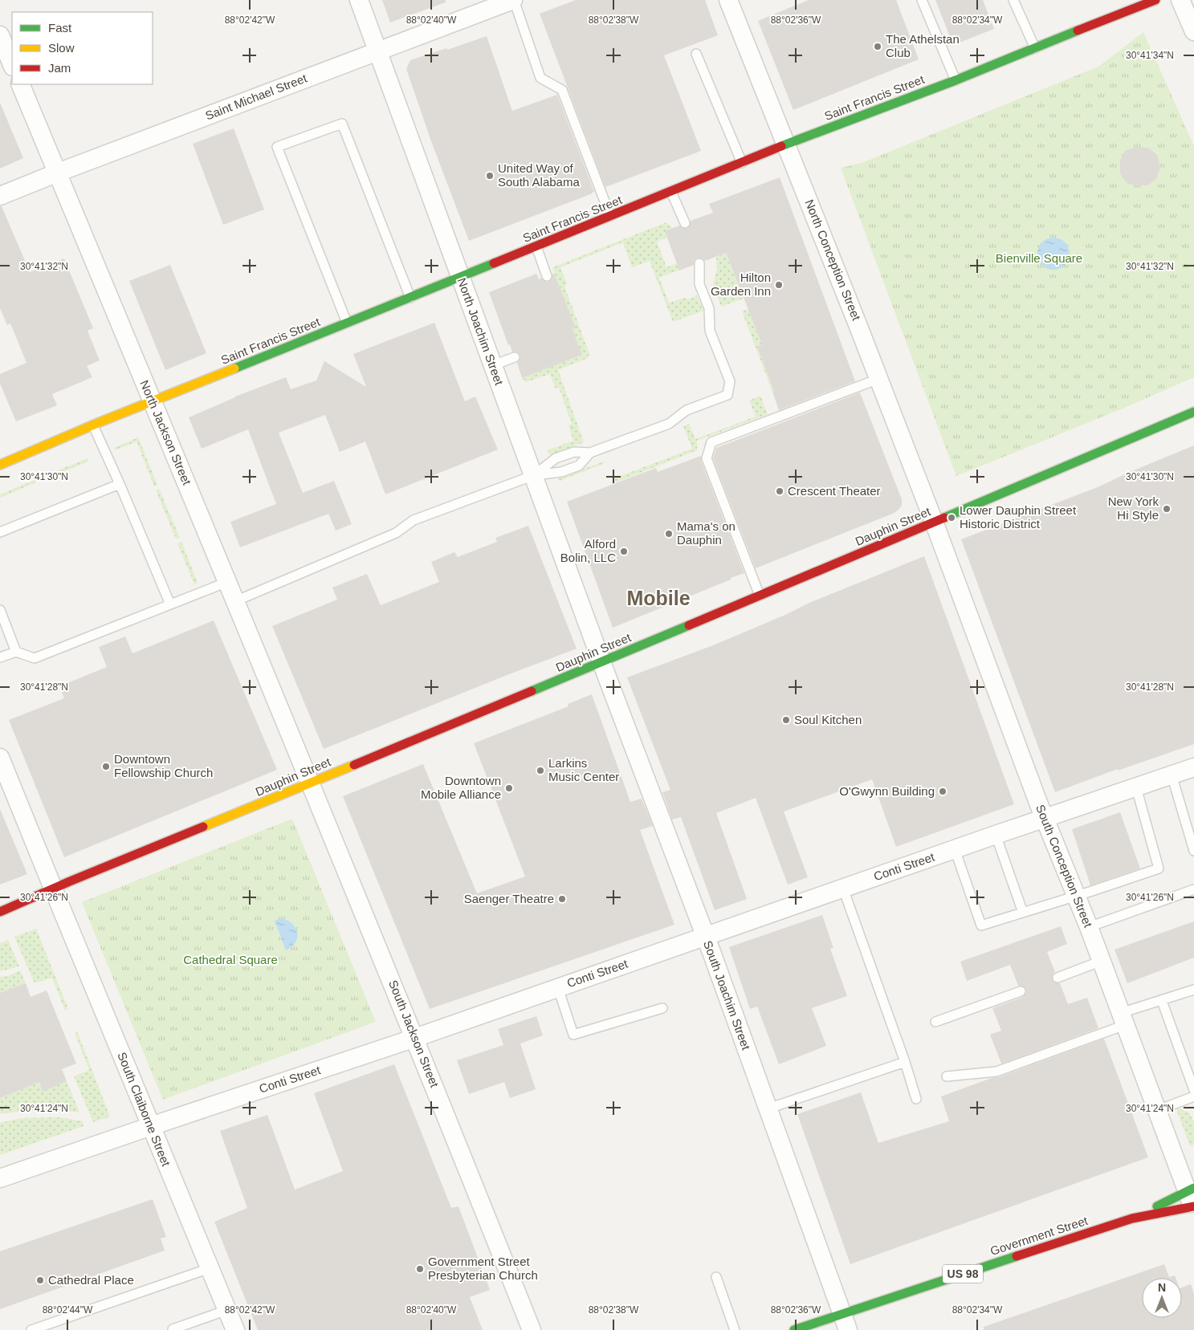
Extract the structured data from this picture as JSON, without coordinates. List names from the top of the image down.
{
  "streets": {
    "street": [
      "Saint Michael Street",
      "Saint Francis Street",
      "North Conception Street",
      "North Joachim Street",
      "North Jackson Street",
      "Dauphin Street",
      "South Conception Street",
      "Conti Street",
      "South Joachim Street",
      "South Jackson Street",
      "South Claiborne Street",
      "Government Street",
      "US 98"
    ]
  },
  "crossings": [
    ["Saint Michael Street", "North Joachim Street"],
    ["Saint Michael Street", "North Jackson Street"],
    ["Saint Francis Street", "North Conception Street"],
    ["Saint Francis Street", "North Joachim Street"],
    ["Saint Francis Street", "North Jackson Street"],
    ["North Conception Street", "Dauphin Street"],
    ["North Conception Street", "South Conception Street"],
    ["North Joachim Street", "Dauphin Street"],
    ["North Joachim Street", "South Joachim Street"],
    ["North Jackson Street", "Dauphin Street"],
    ["North Jackson Street", "South Jackson Street"],
    ["Dauphin Street", "South Conception Street"],
    ["Dauphin Street", "South Joachim Street"],
    ["Dauphin Street", "South Jackson Street"],
    ["Dauphin Street", "South Claiborne Street"],
    ["South Conception Street", "Conti Street"],
    ["South Conception Street", "Government Street"],
    ["Conti Street", "South Joachim Street"],
    ["Conti Street", "South Jackson Street"],
    ["Conti Street", "South Claiborne Street"],
    ["South Joachim Street", "Government Street"]
  ],
  "districts": ["Mobile"],
  "parks": ["Bienville Square", "Cathedral Square"],
  "places": [
    "The Athelstan Club",
    "United Way of South Alabama",
    "Hilton Garden Inn",
    "Crescent Theater",
    "New York Hi Style",
    "Lower Dauphin Street Historic District",
    "Mama's on Dauphin",
    "Alford Bolin, LLC",
    "Soul Kitchen",
    "Downtown Fellowship Church",
    "Larkins Music Center",
    "Downtown Mobile Alliance",
    "O'Gwynn Building",
    "Saenger Theatre",
    "Government Street Presbyterian Church",
    "Cathedral Place"
  ],
  "legend": ["Fast", "Slow", "Jam"],
  "north": "top",
  "coordinates": [
    "88°02'42\"W",
    "88°02'40\"W",
    "88°02'38\"W",
    "88°02'36\"W",
    "88°02'34\"W",
    "30°41'34\"N",
    "30°41'32\"N",
    "30°41'30\"N",
    "30°41'28\"N",
    "30°41'26\"N",
    "30°41'24\"N",
    "88°02'44\"W"
  ]
}
